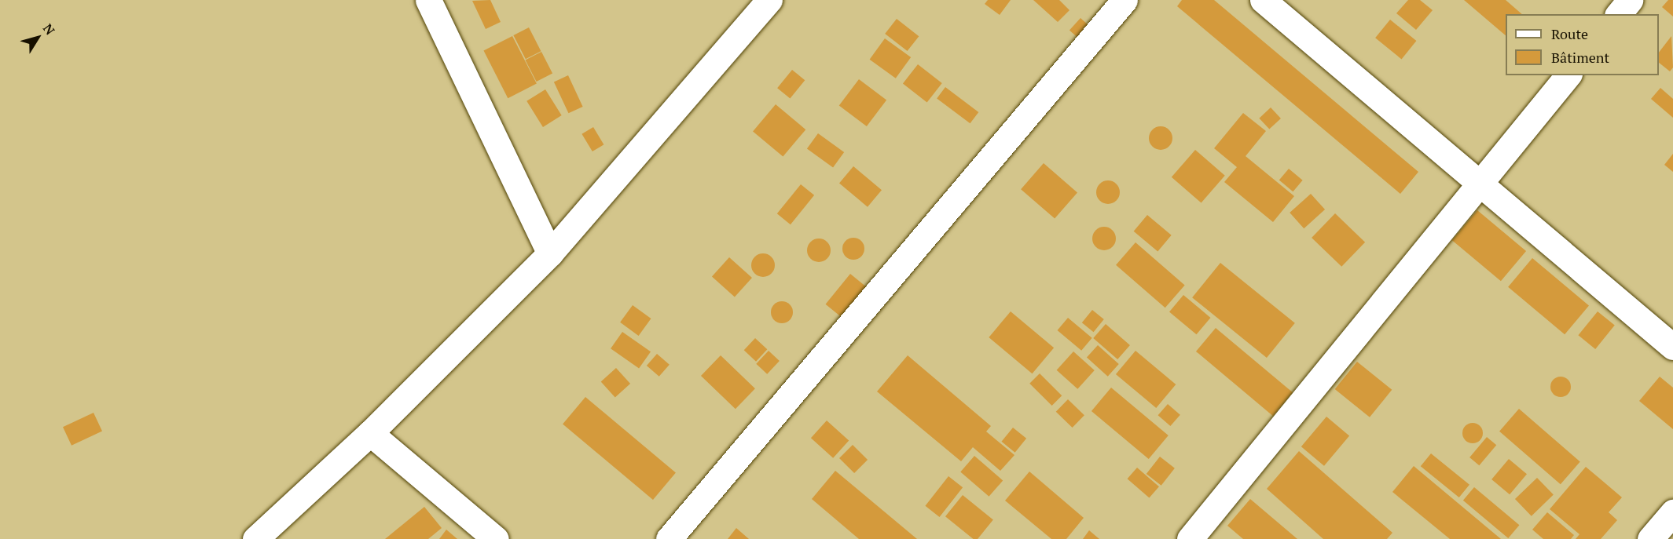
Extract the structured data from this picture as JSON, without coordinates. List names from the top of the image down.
{
  "legend": ["Route", "Bâtiment"],
  "north": "top right"
}
